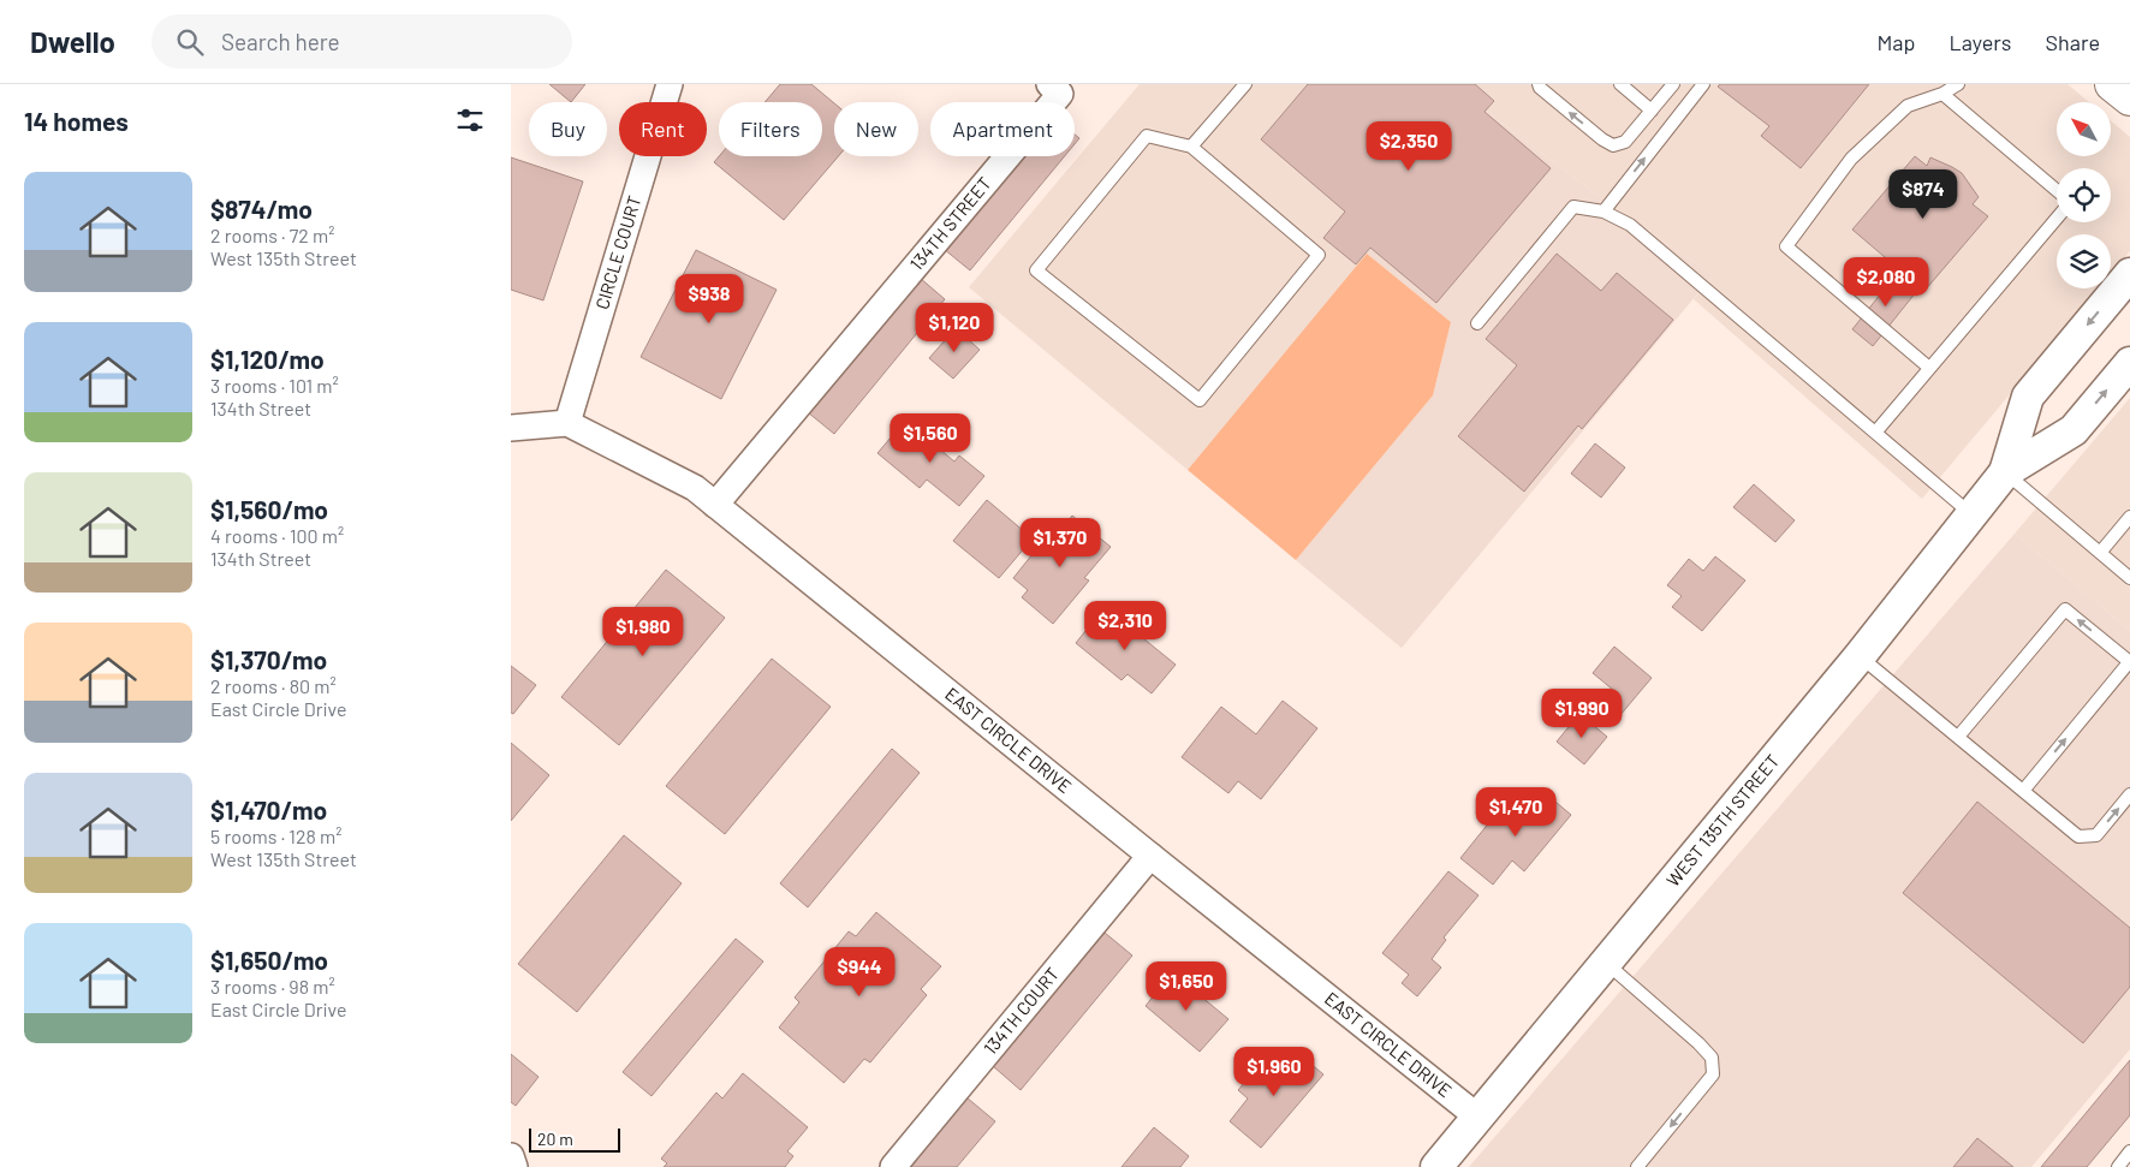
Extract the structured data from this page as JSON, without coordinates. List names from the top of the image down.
{
  "streets": {
    "street": [
      "134TH STREET",
      "CIRCLE COURT",
      "EAST CIRCLE DRIVE",
      "WEST 135TH STREET",
      "134TH COURT"
    ]
  },
  "crossings": [
    ["134TH STREET", "EAST CIRCLE DRIVE"],
    ["CIRCLE COURT", "EAST CIRCLE DRIVE"],
    ["EAST CIRCLE DRIVE", "WEST 135TH STREET"],
    ["EAST CIRCLE DRIVE", "134TH COURT"]
  ],
  "scale_bar": "20 m",
  "north": "top left",
  "page": {
    "header": "Dwello",
    "search": "Search here",
    "nav": ["Map", "Layers", "Share"],
    "heading": "14 homes",
    "chip": [
      "Buy",
      "Rent",
      "Filters",
      "New",
      "Apartment"
    ],
    "price": [
      "$2,350",
      "$874",
      "$2,080",
      "$938",
      "$1,120",
      "$1,560",
      "$1,370",
      "$2,310",
      "$1,980",
      "$1,990",
      "$1,470",
      "$944",
      "$1,650",
      "$1,960"
    ],
    "list": [
      {
        "name": "$874/mo",
        "note": "2 rooms · 72 m² · West 135th Street"
      },
      {
        "name": "$1,120/mo",
        "note": "3 rooms · 101 m² · 134th Street"
      },
      {
        "name": "$1,560/mo",
        "note": "4 rooms · 100 m² · 134th Street"
      },
      {
        "name": "$1,370/mo",
        "note": "2 rooms · 80 m² · East Circle Drive"
      },
      {
        "name": "$1,470/mo",
        "note": "5 rooms · 128 m² · West 135th Street"
      },
      {
        "name": "$1,650/mo",
        "note": "3 rooms · 98 m² · East Circle Drive"
      }
    ],
    "scale": "20 m"
  }
}
